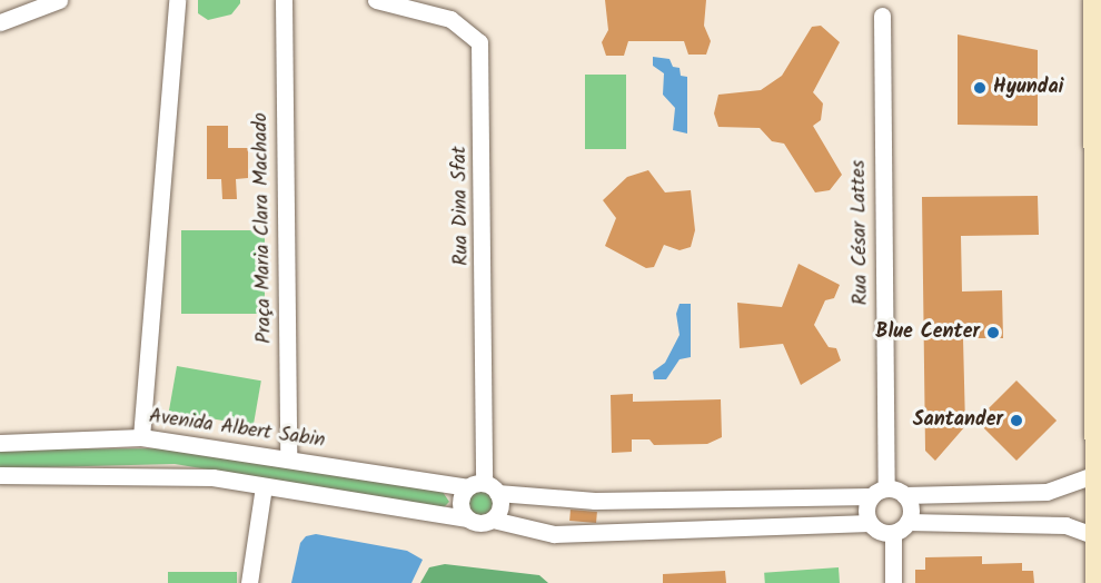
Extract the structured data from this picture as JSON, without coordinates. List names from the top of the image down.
{
  "streets": {
    "street": [
      "Rua Dina Sfat",
      "Praça Maria Clara Machado",
      "Rua César Lattes",
      "Avenida Albert Sabin"
    ]
  },
  "crossings": [
    ["Rua Dina Sfat", "Avenida Albert Sabin"],
    ["Praça Maria Clara Machado", "Avenida Albert Sabin"]
  ],
  "places": ["Hyundai", "Blue Center", "Santander"]
}
